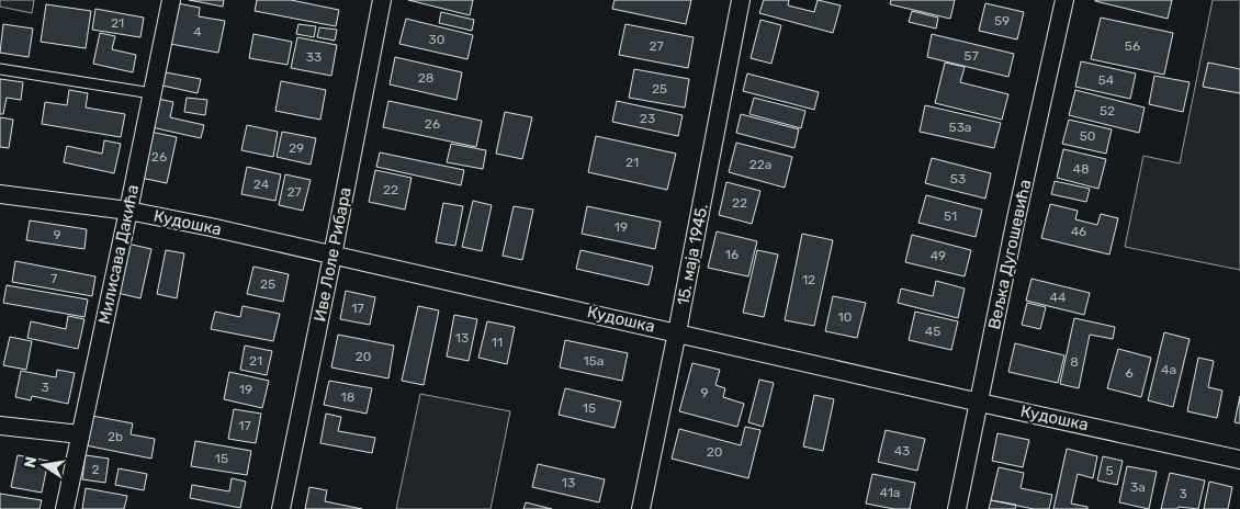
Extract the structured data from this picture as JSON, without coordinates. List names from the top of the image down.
{
  "streets": {
    "street": [
      "Кудошка",
      "Милисава Дакића",
      "Иве Лоле Рибара",
      "15. маја 1945.",
      "Вељка Дугошевића"
    ]
  },
  "crossings": [
    ["Кудошка", "Милисава Дакића"],
    ["Кудошка", "Иве Лоле Рибара"],
    ["Кудошка", "15. маја 1945."],
    ["Кудошка", "Вељка Дугошевића"]
  ],
  "house_numbers": [
    "59",
    "21",
    "4",
    "30",
    "27",
    "56",
    "57",
    "33",
    "28",
    "54",
    "25",
    "52",
    "23",
    "26",
    "53a",
    "50",
    "29",
    "26",
    "21",
    "22a",
    "48",
    "53",
    "24",
    "22",
    "27",
    "22",
    "51",
    "19",
    "46",
    "9",
    "16",
    "49",
    "7",
    "12",
    "25",
    "44",
    "17",
    "10",
    "45",
    "13",
    "11",
    "20",
    "21",
    "15a",
    "8",
    "4a",
    "6",
    "3",
    "19",
    "9",
    "18",
    "15",
    "17",
    "2b",
    "43",
    "20",
    "15",
    "2",
    "5",
    "13",
    "3a",
    "41a",
    "3"
  ],
  "north": "left"
}
